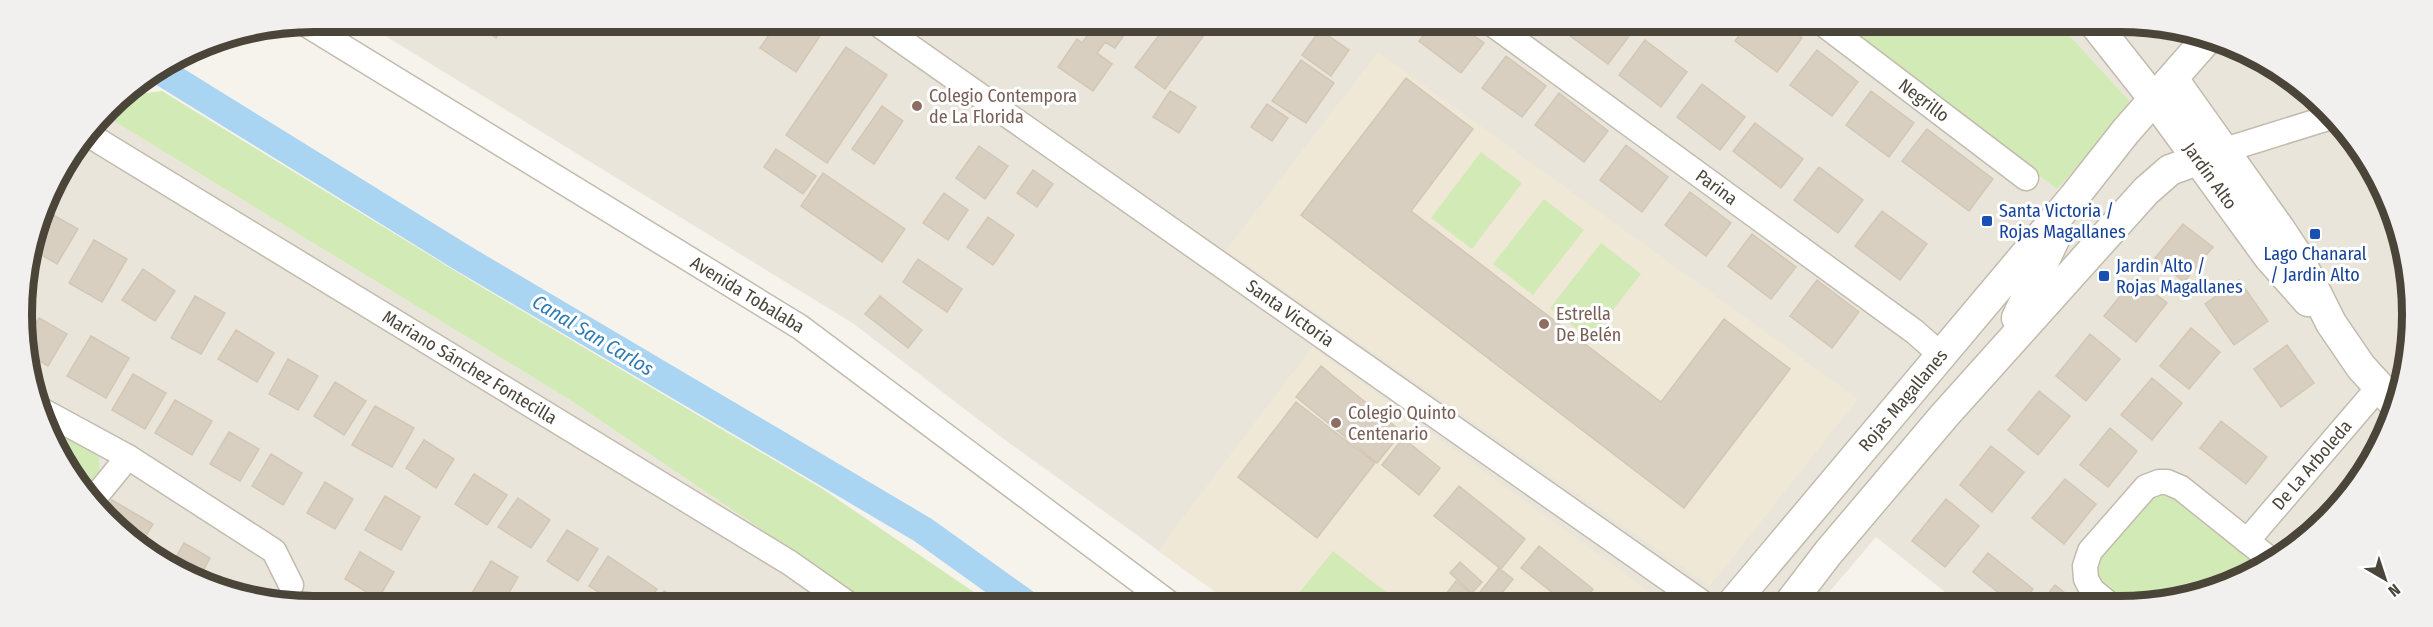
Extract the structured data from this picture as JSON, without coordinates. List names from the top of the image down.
{
  "streets": {
    "street": [
      "Negrillo",
      "Jardín Alto",
      "Parina",
      "Avenida Tobalaba",
      "Santa Victoria",
      "Mariano Sánchez Fontecilla",
      "Rojas Magallanes",
      "De La Arboleda"
    ]
  },
  "crossings": [
    ["Jardín Alto", "Rojas Magallanes"],
    ["Jardín Alto", "De La Arboleda"],
    ["Parina", "Rojas Magallanes"]
  ],
  "water": ["Canal San Carlos"],
  "places": {
    "other": ["Colegio Contempora de La Florida", "Estrella De Belén", "Colegio Quinto Centenario"],
    "transit": ["Santa Victoria / Rojas Magallanes", "Lago Chanaral / Jardin Alto", "Jardin Alto / Rojas Magallanes"]
  },
  "north": "bottom right"
}
